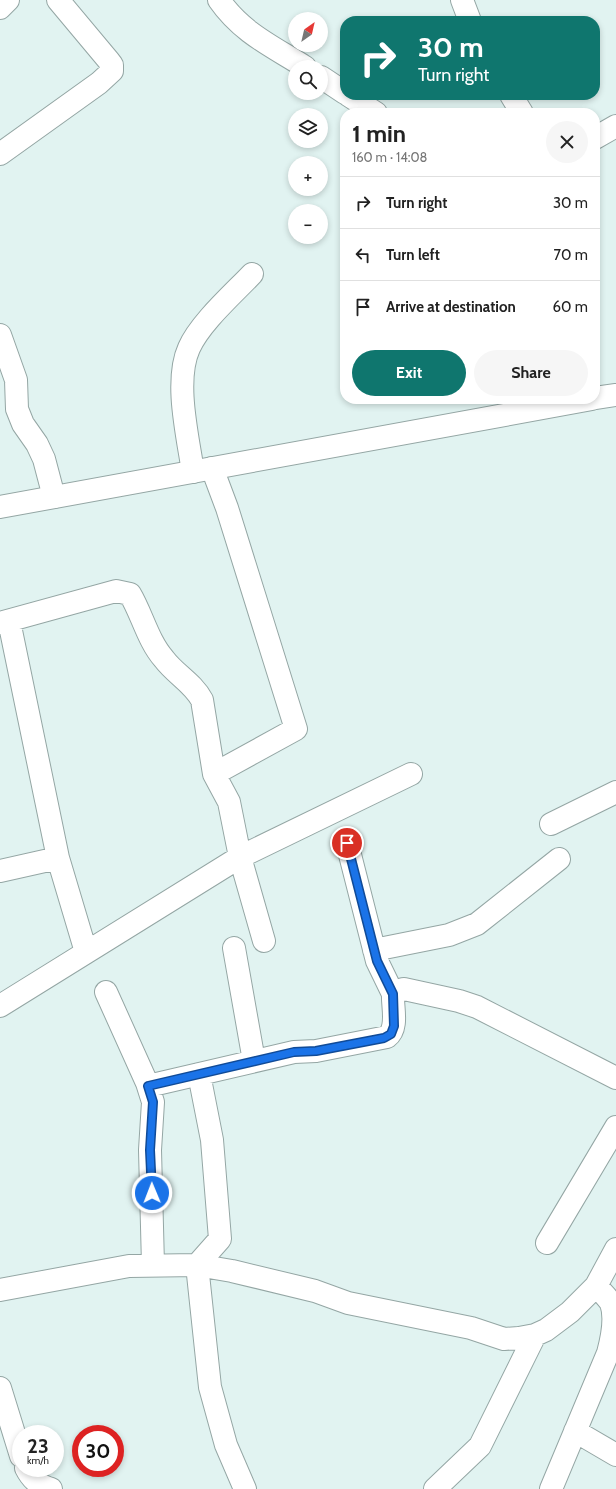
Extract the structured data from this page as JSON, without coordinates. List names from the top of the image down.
{
  "north": "top right",
  "page": {
    "map_buttons": ["+", "−"],
    "turn": ["30 m", "Turn right"],
    "heading": ["1 min", "160 m · 14:08"],
    "list": [
      {
        "name": "Turn right",
        "value": "30 m"
      },
      {
        "name": "Turn left",
        "value": "70 m"
      },
      {
        "name": "Arrive at destination",
        "value": "60 m"
      }
    ],
    "buttons": ["Exit", "Share"],
    "speed": "23 km/h",
    "limit": "30"
  }
}
